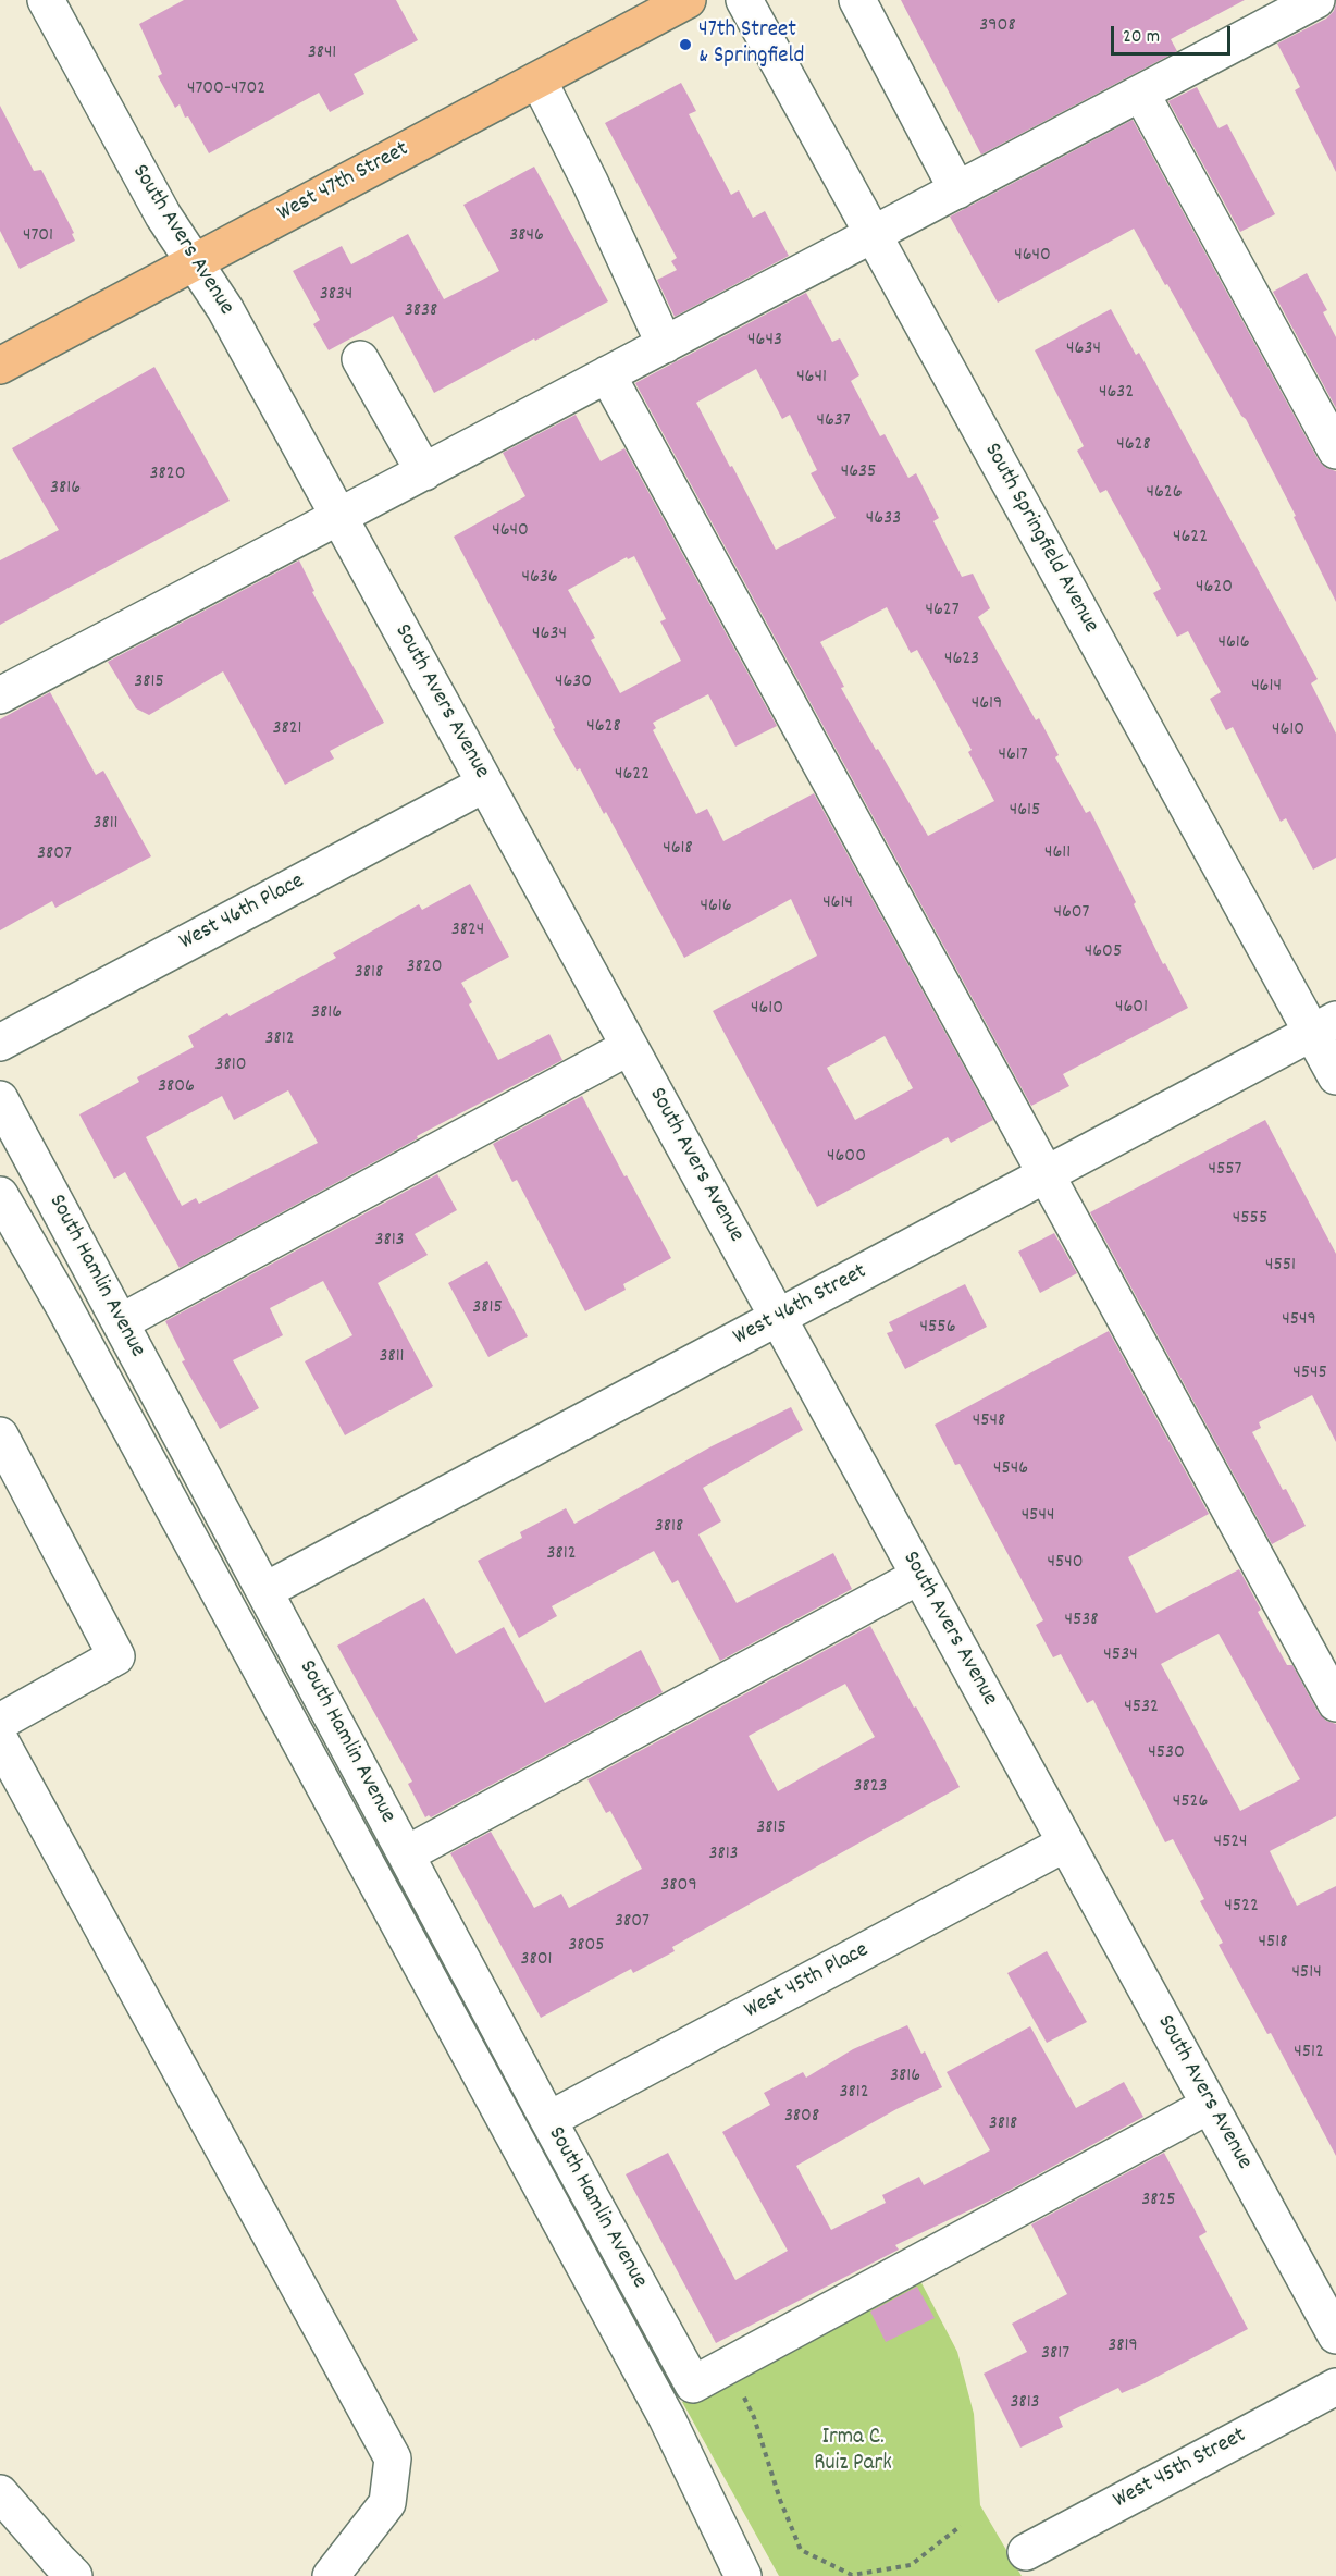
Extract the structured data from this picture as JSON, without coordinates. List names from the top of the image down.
{
  "streets": {
    "main road": ["West 47th Street"],
    "street": [
      "South Avers Avenue",
      "South Springfield Avenue",
      "West 46th Place",
      "South Hamlin Avenue",
      "West 46th Street",
      "West 45th Place",
      "West 45th Street"
    ]
  },
  "crossings": [
    ["West 47th Street", "South Avers Avenue"],
    ["South Avers Avenue", "West 46th Place"],
    ["South Avers Avenue", "West 46th Street"],
    ["South Avers Avenue", "West 45th Place"],
    ["South Springfield Avenue", "West 46th Street"],
    ["South Hamlin Avenue", "West 46th Street"],
    ["South Hamlin Avenue", "West 45th Place"]
  ],
  "parks": ["Irma C. Ruiz Park"],
  "places": ["47th Street & Springfield"],
  "house_numbers": [
    "3908",
    "3841",
    "4700-4702",
    "4701",
    "3846",
    "4640",
    "3834",
    "3838",
    "4643",
    "4634",
    "4641",
    "4632",
    "4637",
    "4628",
    "4635",
    "3820",
    "3816",
    "4626",
    "4633",
    "4640",
    "4622",
    "4636",
    "4620",
    "4627",
    "4634",
    "4616",
    "4623",
    "3815",
    "4630",
    "4614",
    "4619",
    "4628",
    "3821",
    "4610",
    "4617",
    "4622",
    "4615",
    "3811",
    "4618",
    "4611",
    "3807",
    "4614",
    "4616",
    "4607",
    "3824",
    "4605",
    "3820",
    "3818",
    "4601",
    "4610",
    "3816",
    "3812",
    "3810",
    "3806",
    "4600",
    "4557",
    "4555",
    "3813",
    "4551",
    "3815",
    "4549",
    "4556",
    "3811",
    "4545",
    "4548",
    "4546",
    "4544",
    "3818",
    "3812",
    "4540",
    "4538",
    "4534",
    "4532",
    "4530",
    "3823",
    "4526",
    "3815",
    "4524",
    "3813",
    "3809",
    "4522",
    "3807",
    "4518",
    "3805",
    "3801",
    "4514",
    "4512",
    "3816",
    "3812",
    "3808",
    "3818",
    "3825",
    "3819",
    "3817",
    "3813"
  ],
  "scale_bar": "20 m"
}
